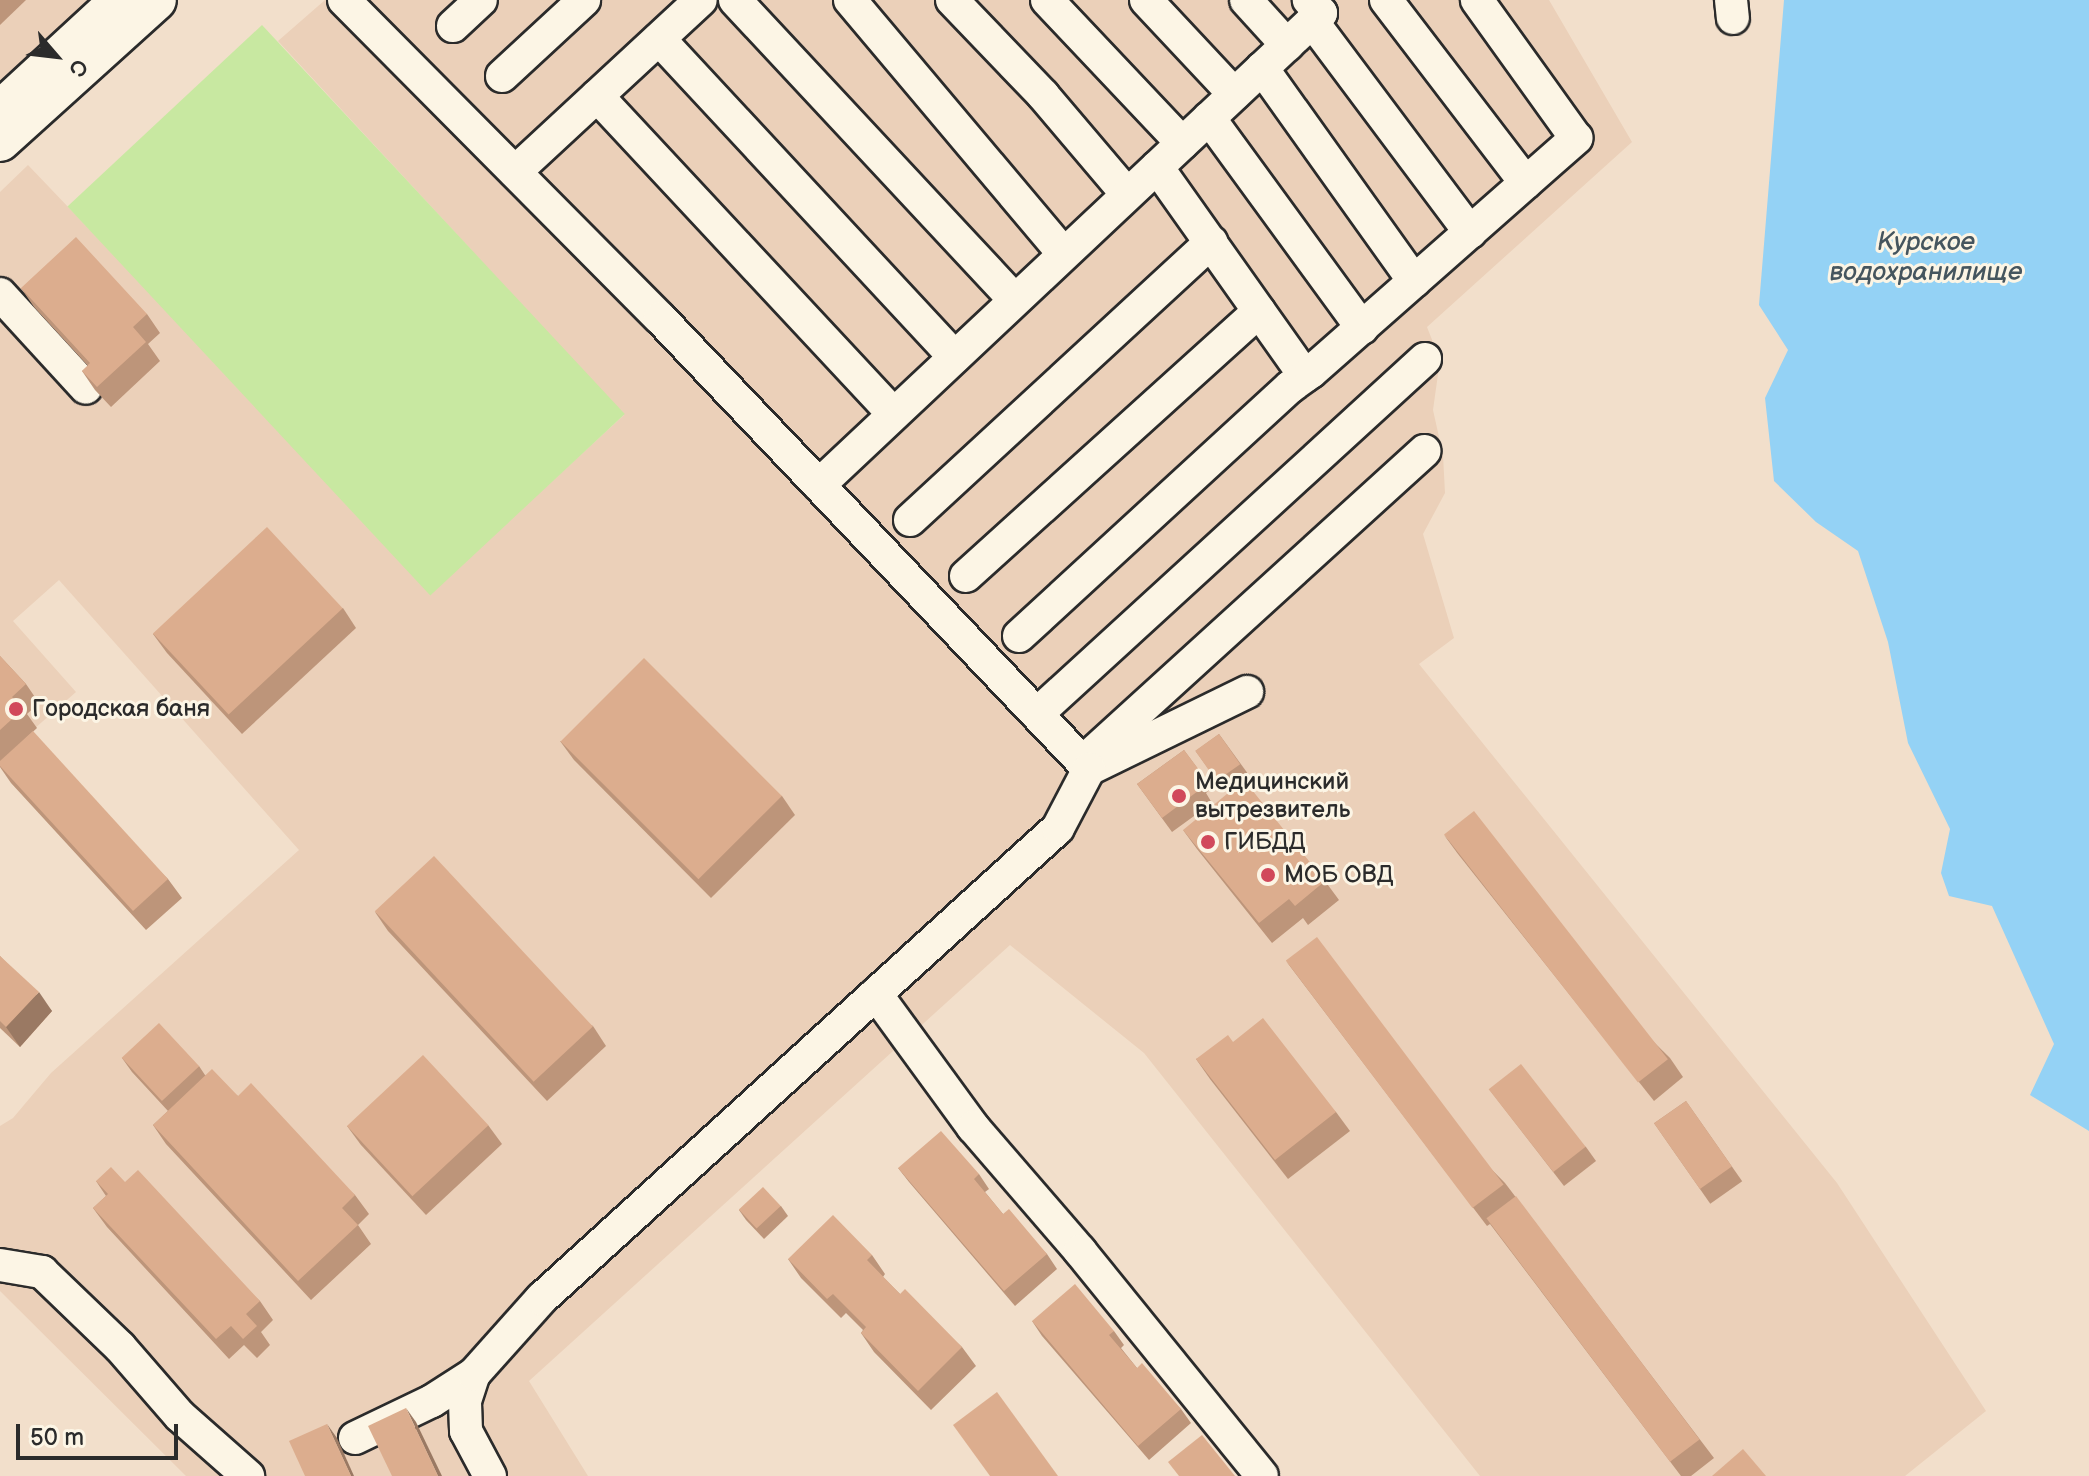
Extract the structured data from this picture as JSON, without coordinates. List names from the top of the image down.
{
  "water": ["Курское водохранилище"],
  "places": [
    "Городская баня",
    "Медицинский вытрезвитель",
    "ГИБДД",
    "МОБ ОВД"
  ],
  "scale_bar": "50 m",
  "north": "bottom right"
}
